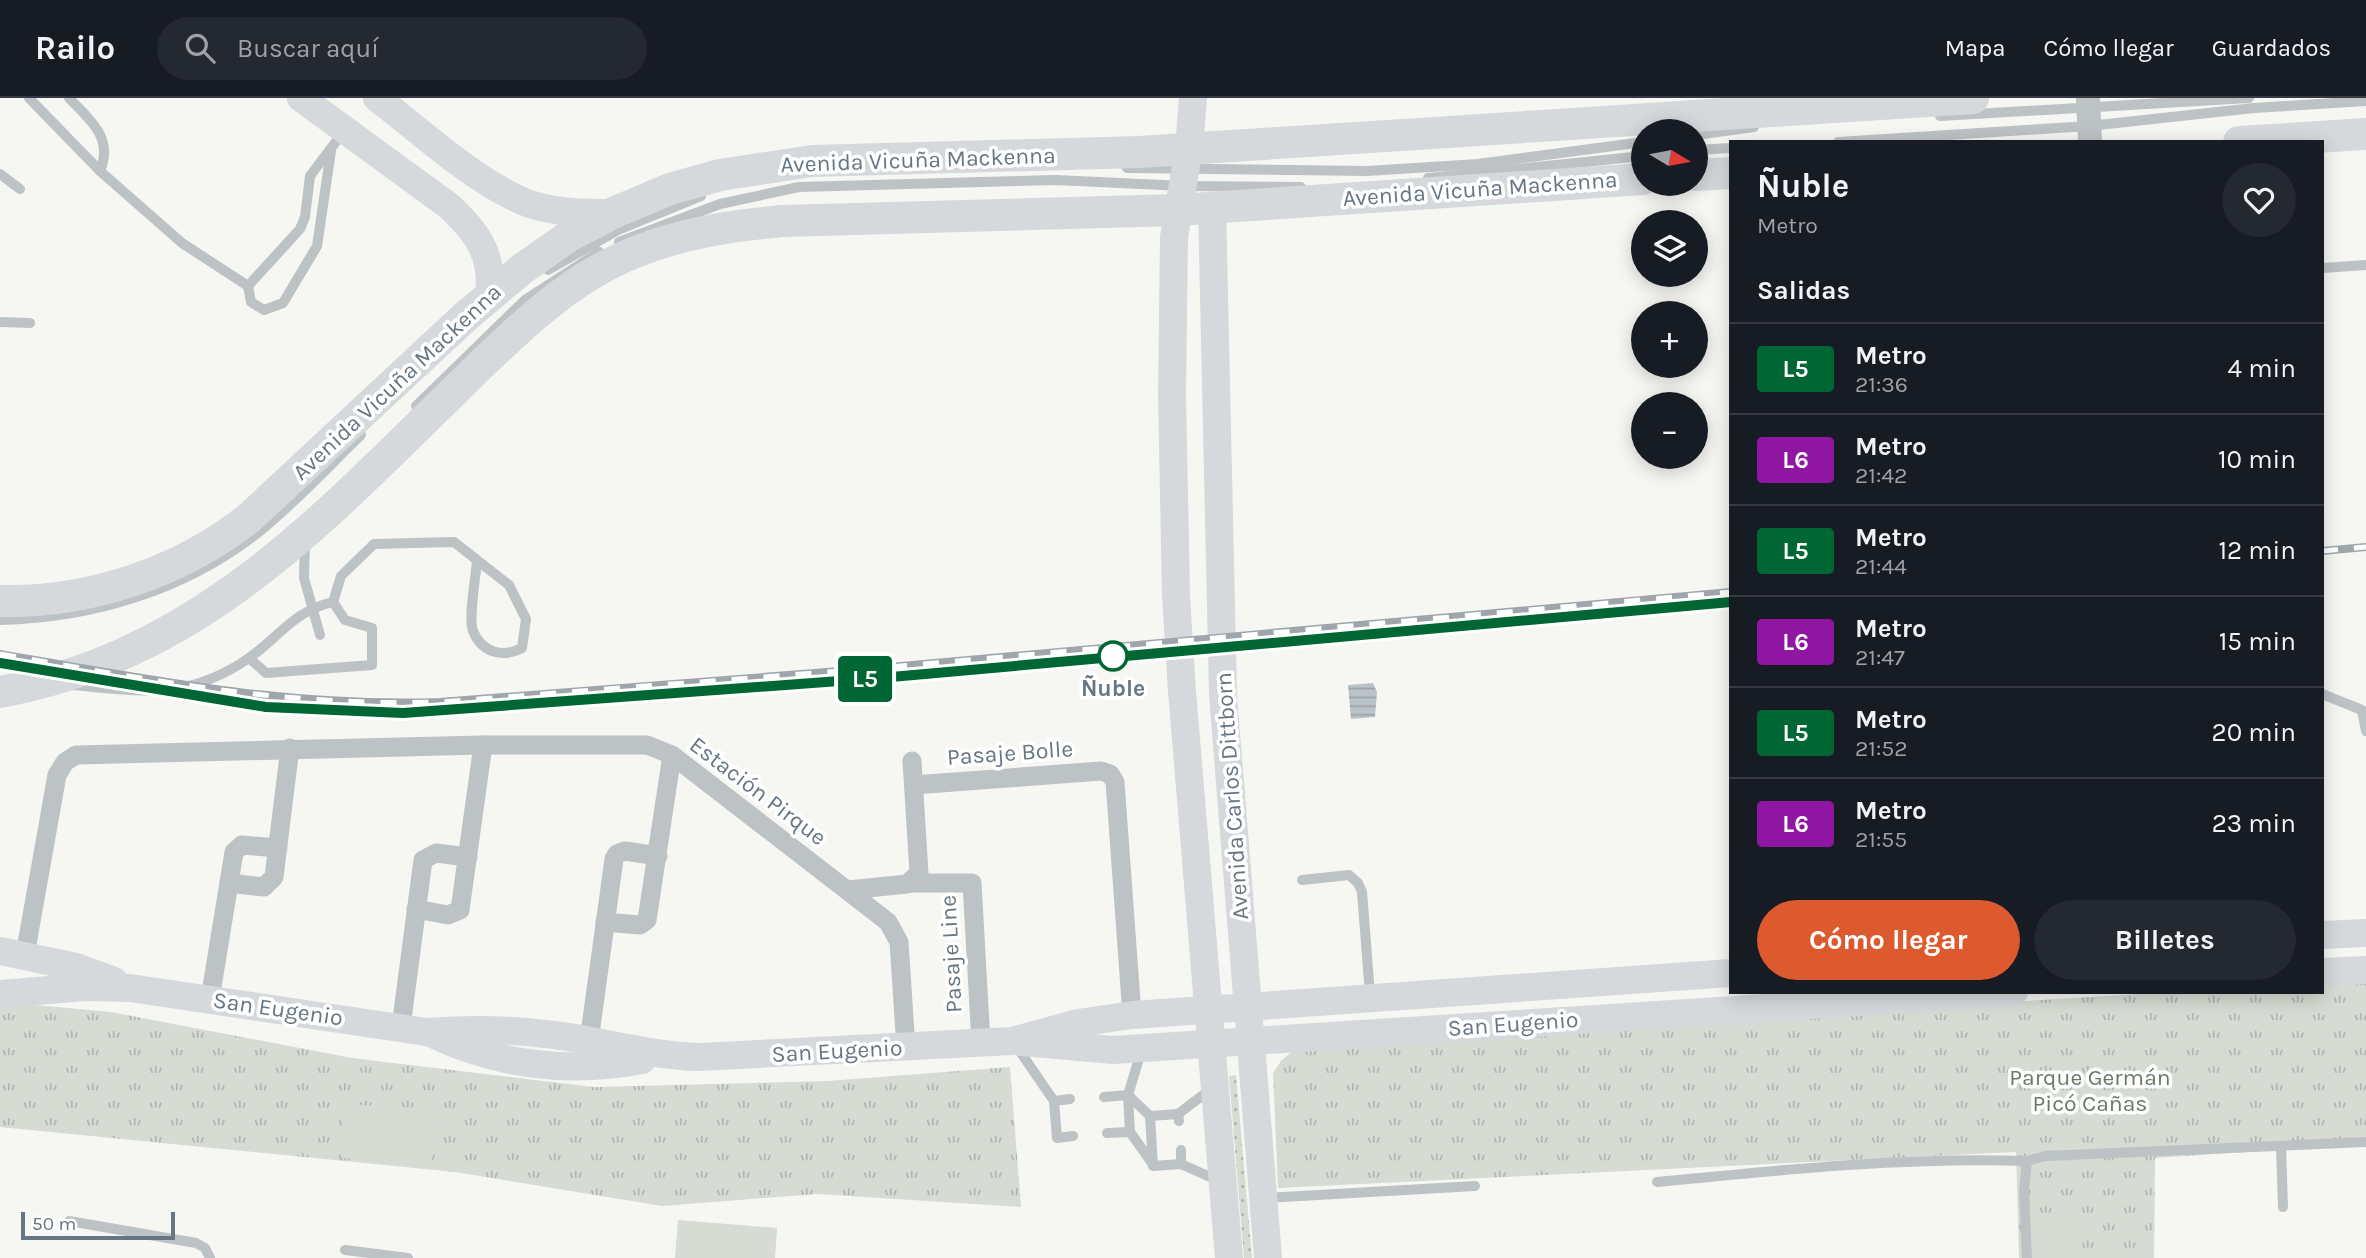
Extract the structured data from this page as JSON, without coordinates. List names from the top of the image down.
{
  "streets": {
    "main road": ["Avenida Vicuña Mackenna", "Avenida Carlos Dittborn", "San Eugenio"],
    "street": ["Pasaje Bolle", "Estación Pirque", "Pasaje Line"]
  },
  "crossings": [
    ["Avenida Vicuña Mackenna", "Avenida Carlos Dittborn"],
    ["Pasaje Bolle", "Pasaje Line"],
    ["Pasaje Bolle", "San Eugenio"],
    ["Estación Pirque", "Pasaje Line"],
    ["Estación Pirque", "San Eugenio"],
    ["Avenida Carlos Dittborn", "San Eugenio"],
    ["Pasaje Line", "San Eugenio"]
  ],
  "parks": ["Parque Germán Picó Cañas"],
  "places": ["Ñuble"],
  "lines": ["metro line L5"],
  "scale_bar": "50 m",
  "north": "right",
  "page": {
    "header": "Railo",
    "search": "Buscar aquí",
    "nav": ["Mapa", "Cómo llegar", "Guardados"],
    "on_map": "L5",
    "map_buttons": ["+", "−"],
    "heading": [
      ["Ñuble", "Metro"],
      "Salidas"
    ],
    "list": [
      {
        "mark": "L5",
        "name": "Metro",
        "note": "21:36",
        "value": "4 min"
      },
      {
        "mark": "L6",
        "name": "Metro",
        "note": "21:42",
        "value": "10 min"
      },
      {
        "mark": "L5",
        "name": "Metro",
        "note": "21:44",
        "value": "12 min"
      },
      {
        "mark": "L6",
        "name": "Metro",
        "note": "21:47",
        "value": "15 min"
      },
      {
        "mark": "L5",
        "name": "Metro",
        "note": "21:52",
        "value": "20 min"
      },
      {
        "mark": "L6",
        "name": "Metro",
        "note": "21:55",
        "value": "23 min"
      }
    ],
    "buttons": ["Cómo llegar", "Billetes"],
    "scale": "50 m"
  }
}
